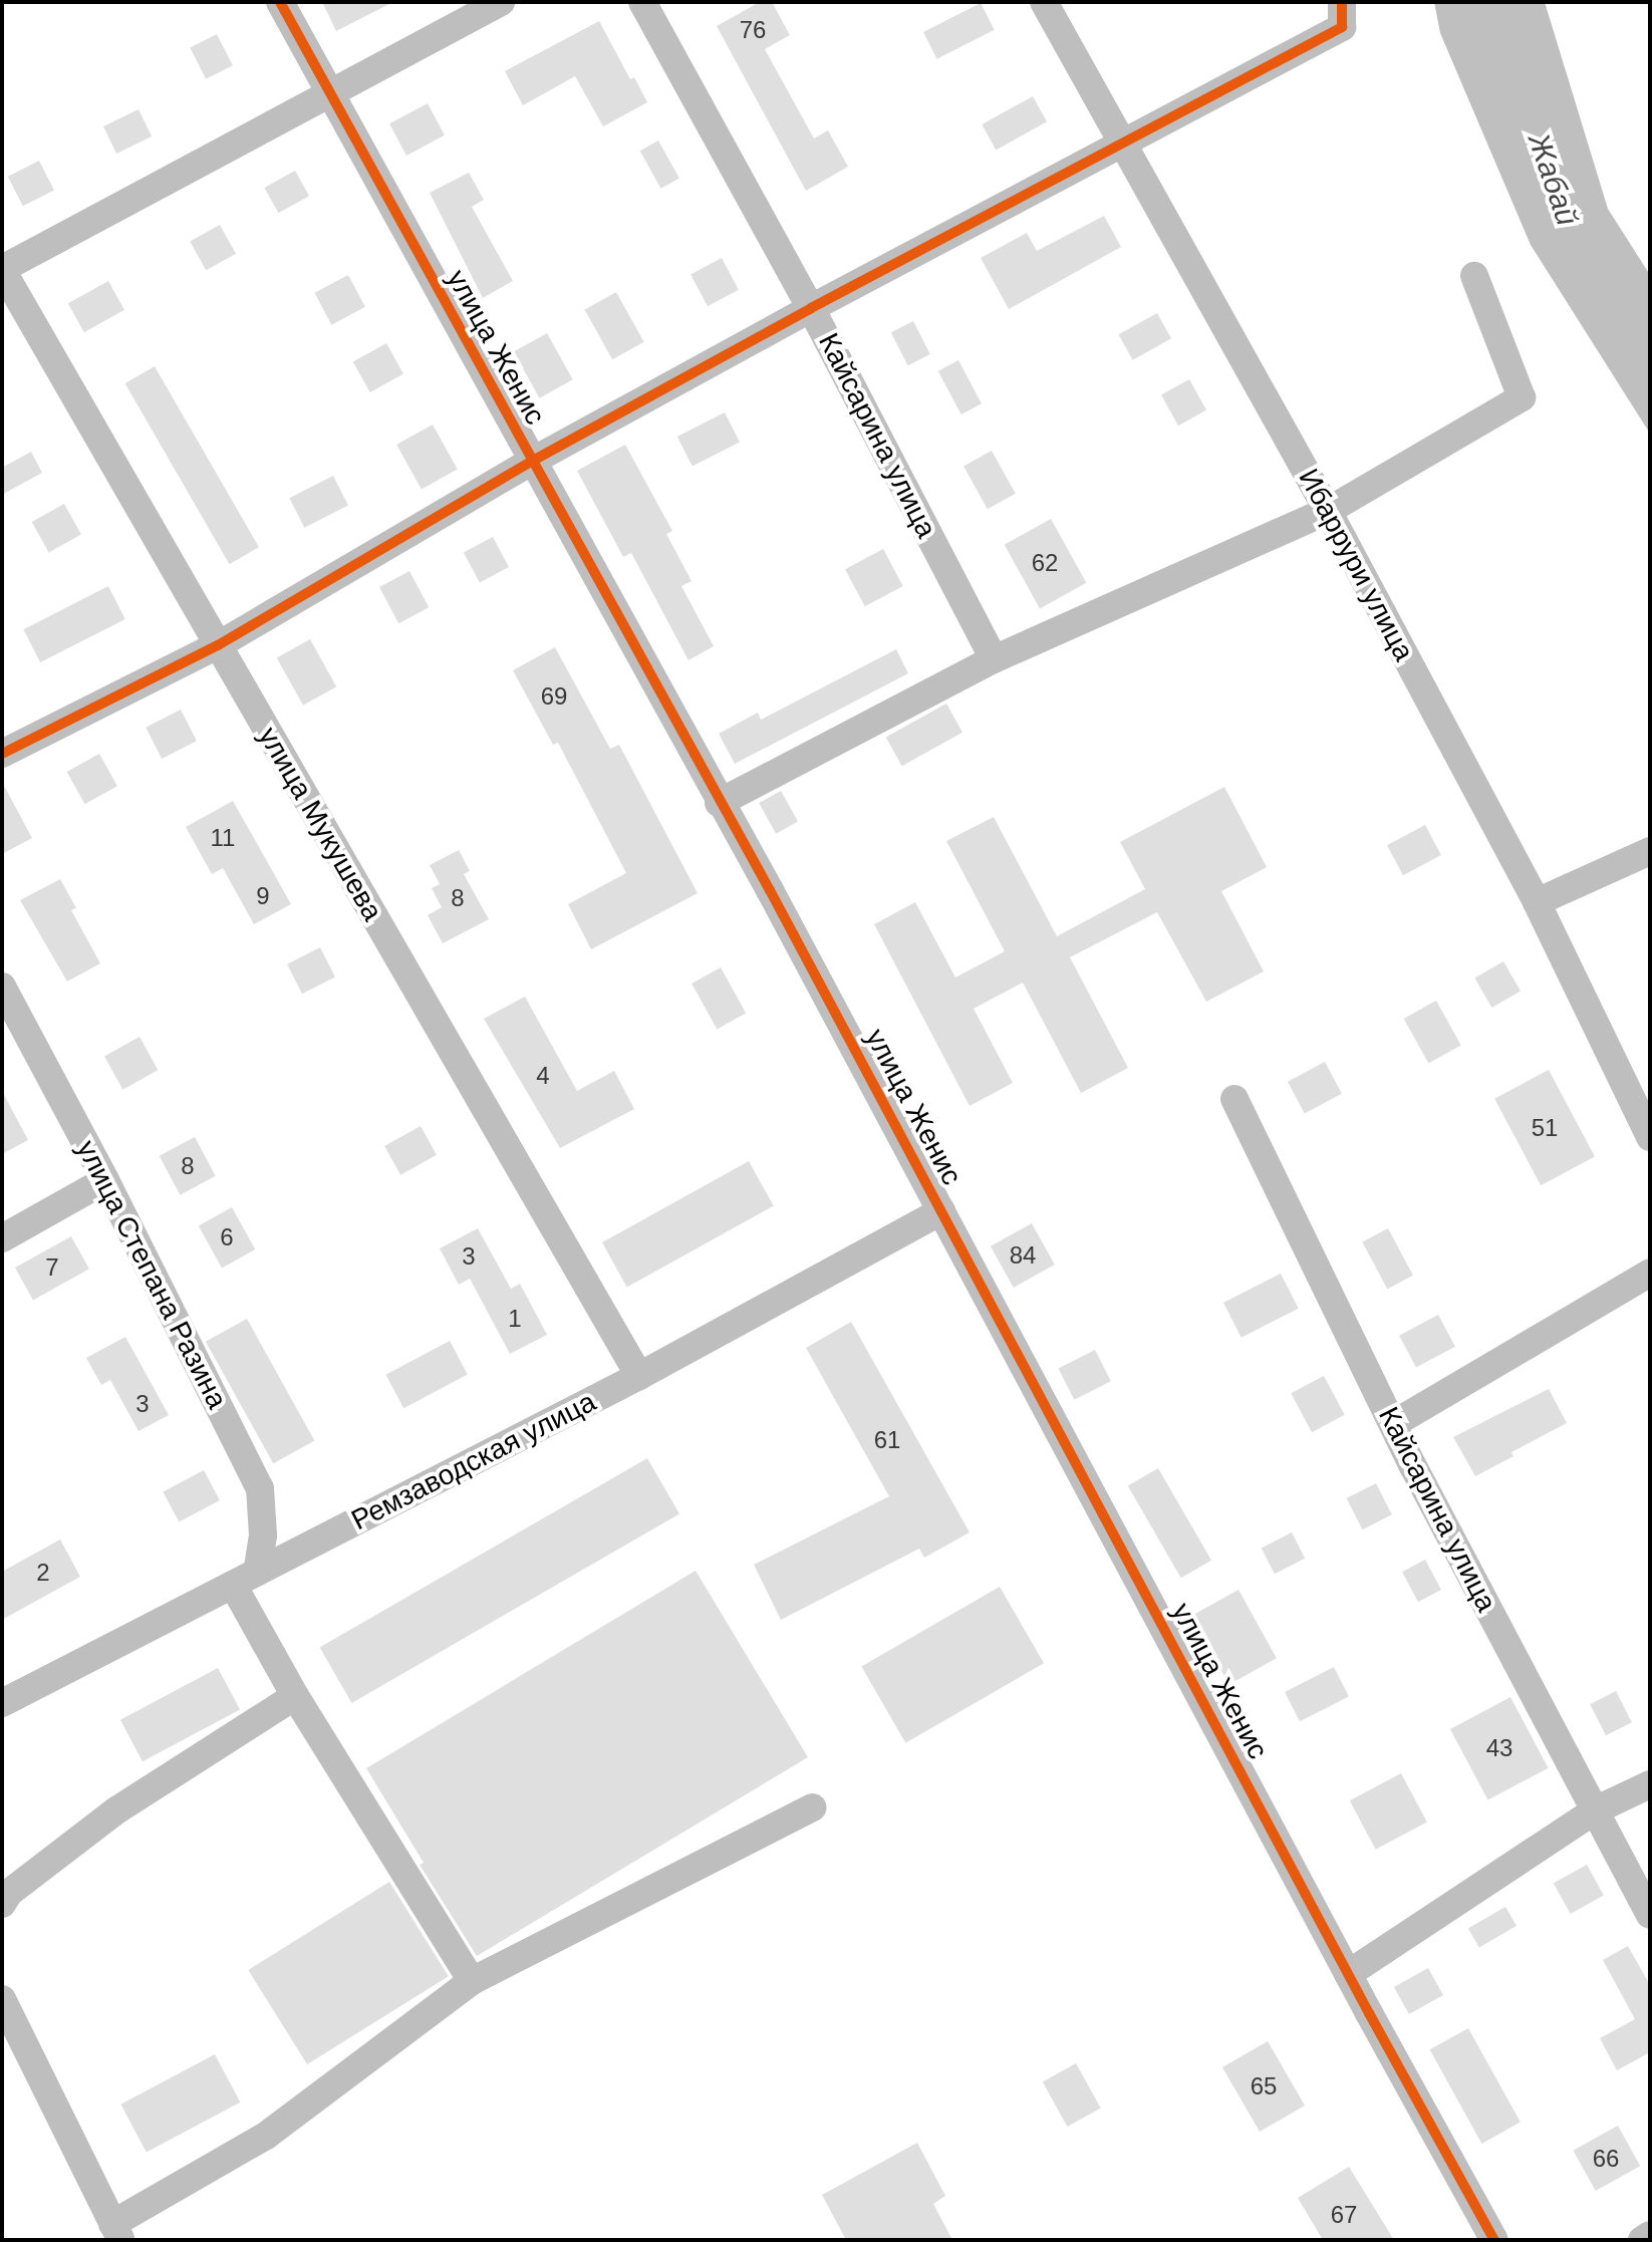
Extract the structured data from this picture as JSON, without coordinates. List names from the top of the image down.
{
  "streets": {
    "street": [
      "улица Женис",
      "Кайсарина улица",
      "Ибаррури улица",
      "улица Мукушева",
      "улица Степана Разина",
      "Ремзаводская улица"
    ]
  },
  "crossings": [
    ["улица Женис", "Ремзаводская улица"],
    ["улица Мукушева", "Ремзаводская улица"],
    ["улица Степана Разина", "Ремзаводская улица"]
  ],
  "water": ["Жабай"],
  "house_numbers": [
    "76",
    "62",
    "69",
    "11",
    "9",
    "8",
    "4",
    "51",
    "8",
    "6",
    "84",
    "3",
    "7",
    "1",
    "3",
    "61",
    "2",
    "43",
    "65",
    "66",
    "67"
  ]
}
